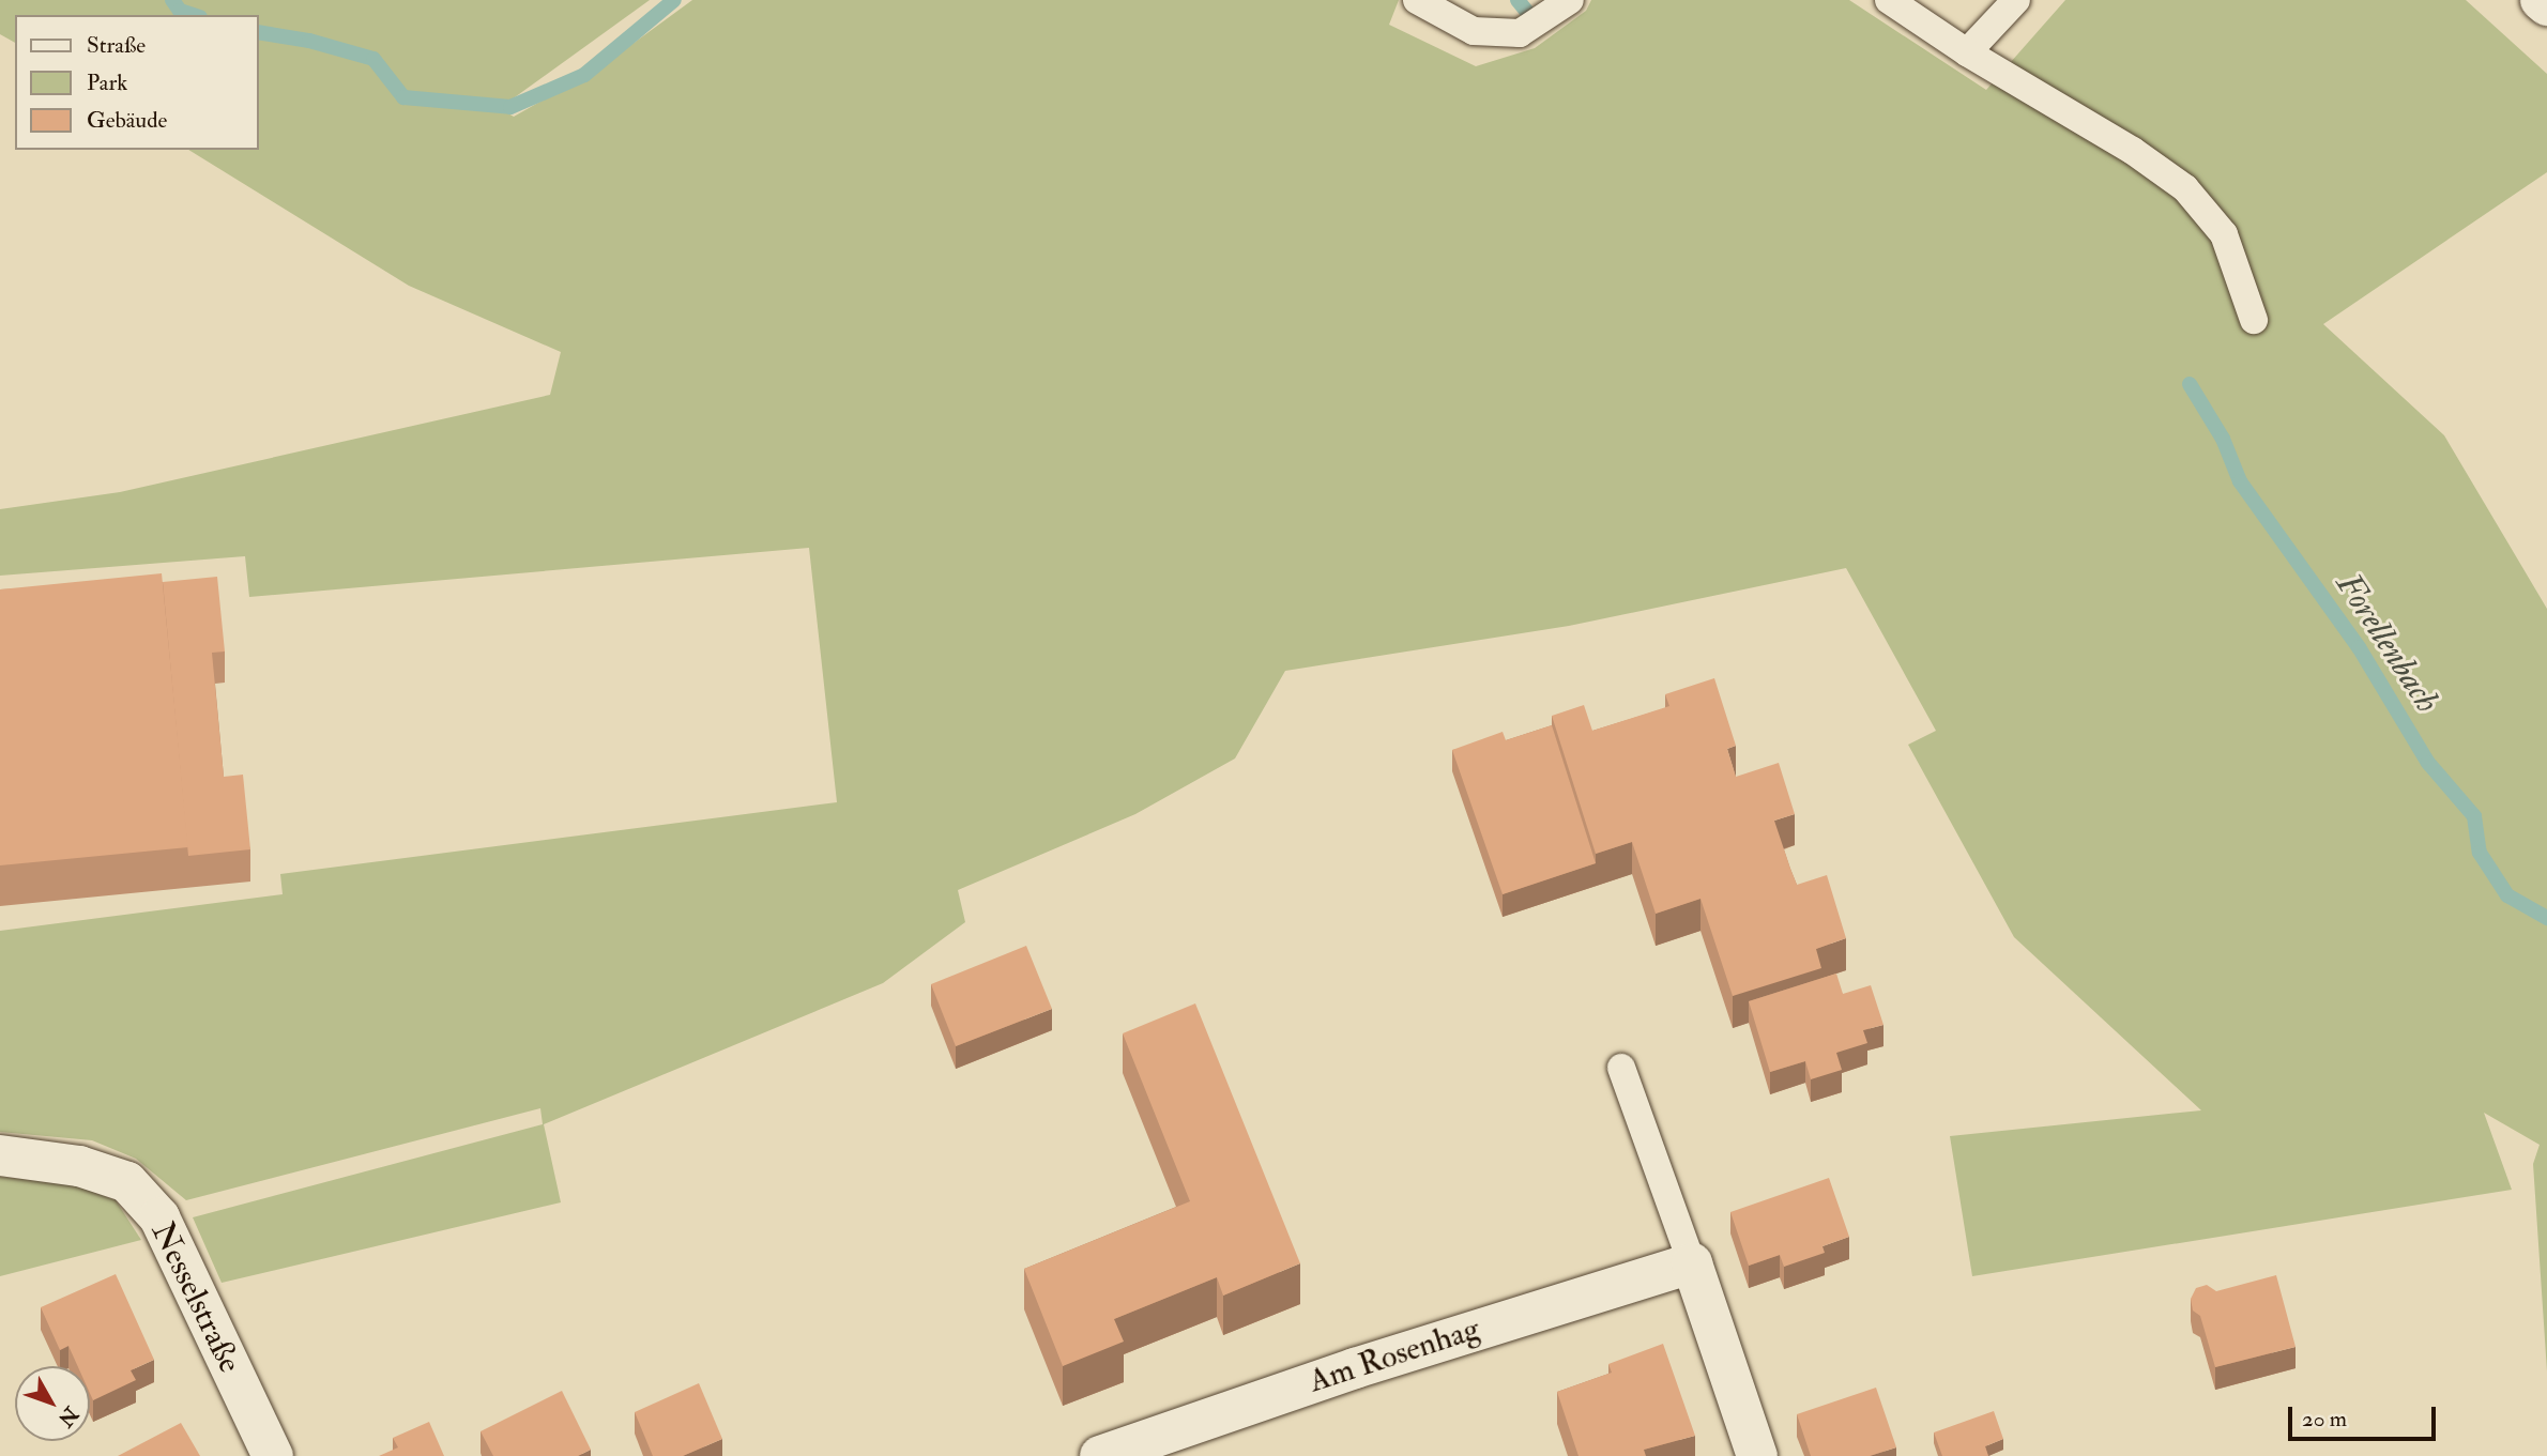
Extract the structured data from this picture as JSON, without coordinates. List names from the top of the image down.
{
  "streets": {
    "street": ["Nesselstraße", "Am Rosenhag"]
  },
  "water": ["Forellenbach"],
  "legend": ["Straße", "Park", "Gebäude"],
  "scale_bar": "20 m",
  "north": "bottom right"
}
